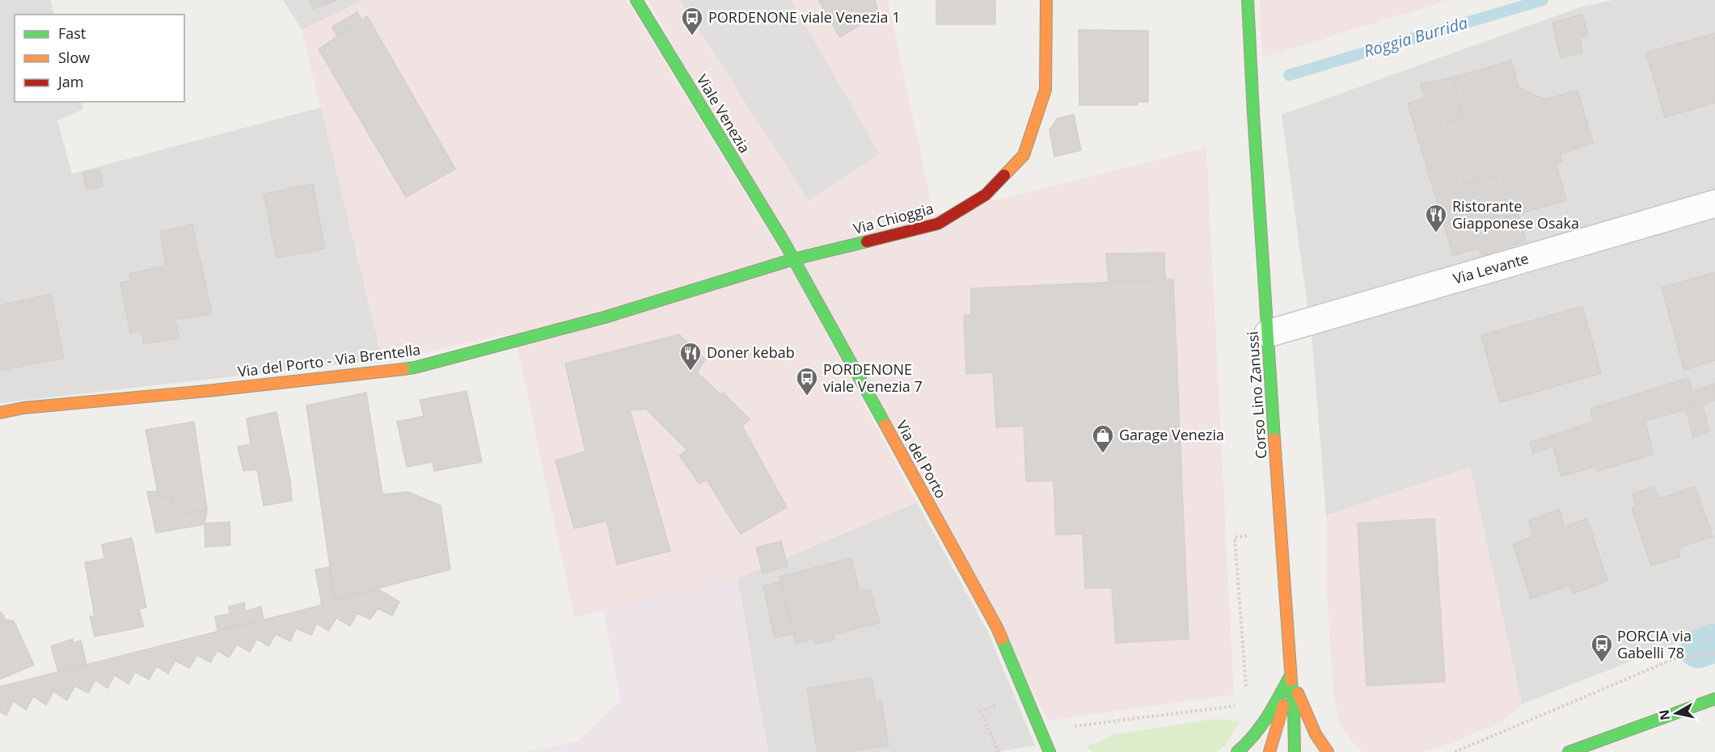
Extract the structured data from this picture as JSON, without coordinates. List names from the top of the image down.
{
  "streets": {
    "main road": [
      "Viale Venezia",
      "Via Chioggia",
      "Via del Porto - Via Brentella",
      "Corso Lino Zanussi",
      "Via del Porto"
    ],
    "street": ["Via Levante"]
  },
  "crossings": [
    ["Viale Venezia", "Via del Porto"],
    ["Via Chioggia", "Via del Porto - Via Brentella"],
    ["Via Chioggia", "Via del Porto"],
    ["Via Levante", "Corso Lino Zanussi"],
    ["Via del Porto - Via Brentella", "Via del Porto"]
  ],
  "water": ["Roggia Burrida"],
  "places": {
    "bus stop": ["PORDENONE viale Venezia 1", "PORDENONE viale Venezia 7", "PORCIA via Gabelli 78"],
    "restaurant": ["Ristorante Giapponese Osaka", "Doner kebab"],
    "shop": ["Garage Venezia"]
  },
  "legend": ["Fast", "Slow", "Jam"],
  "north": "left"
}
